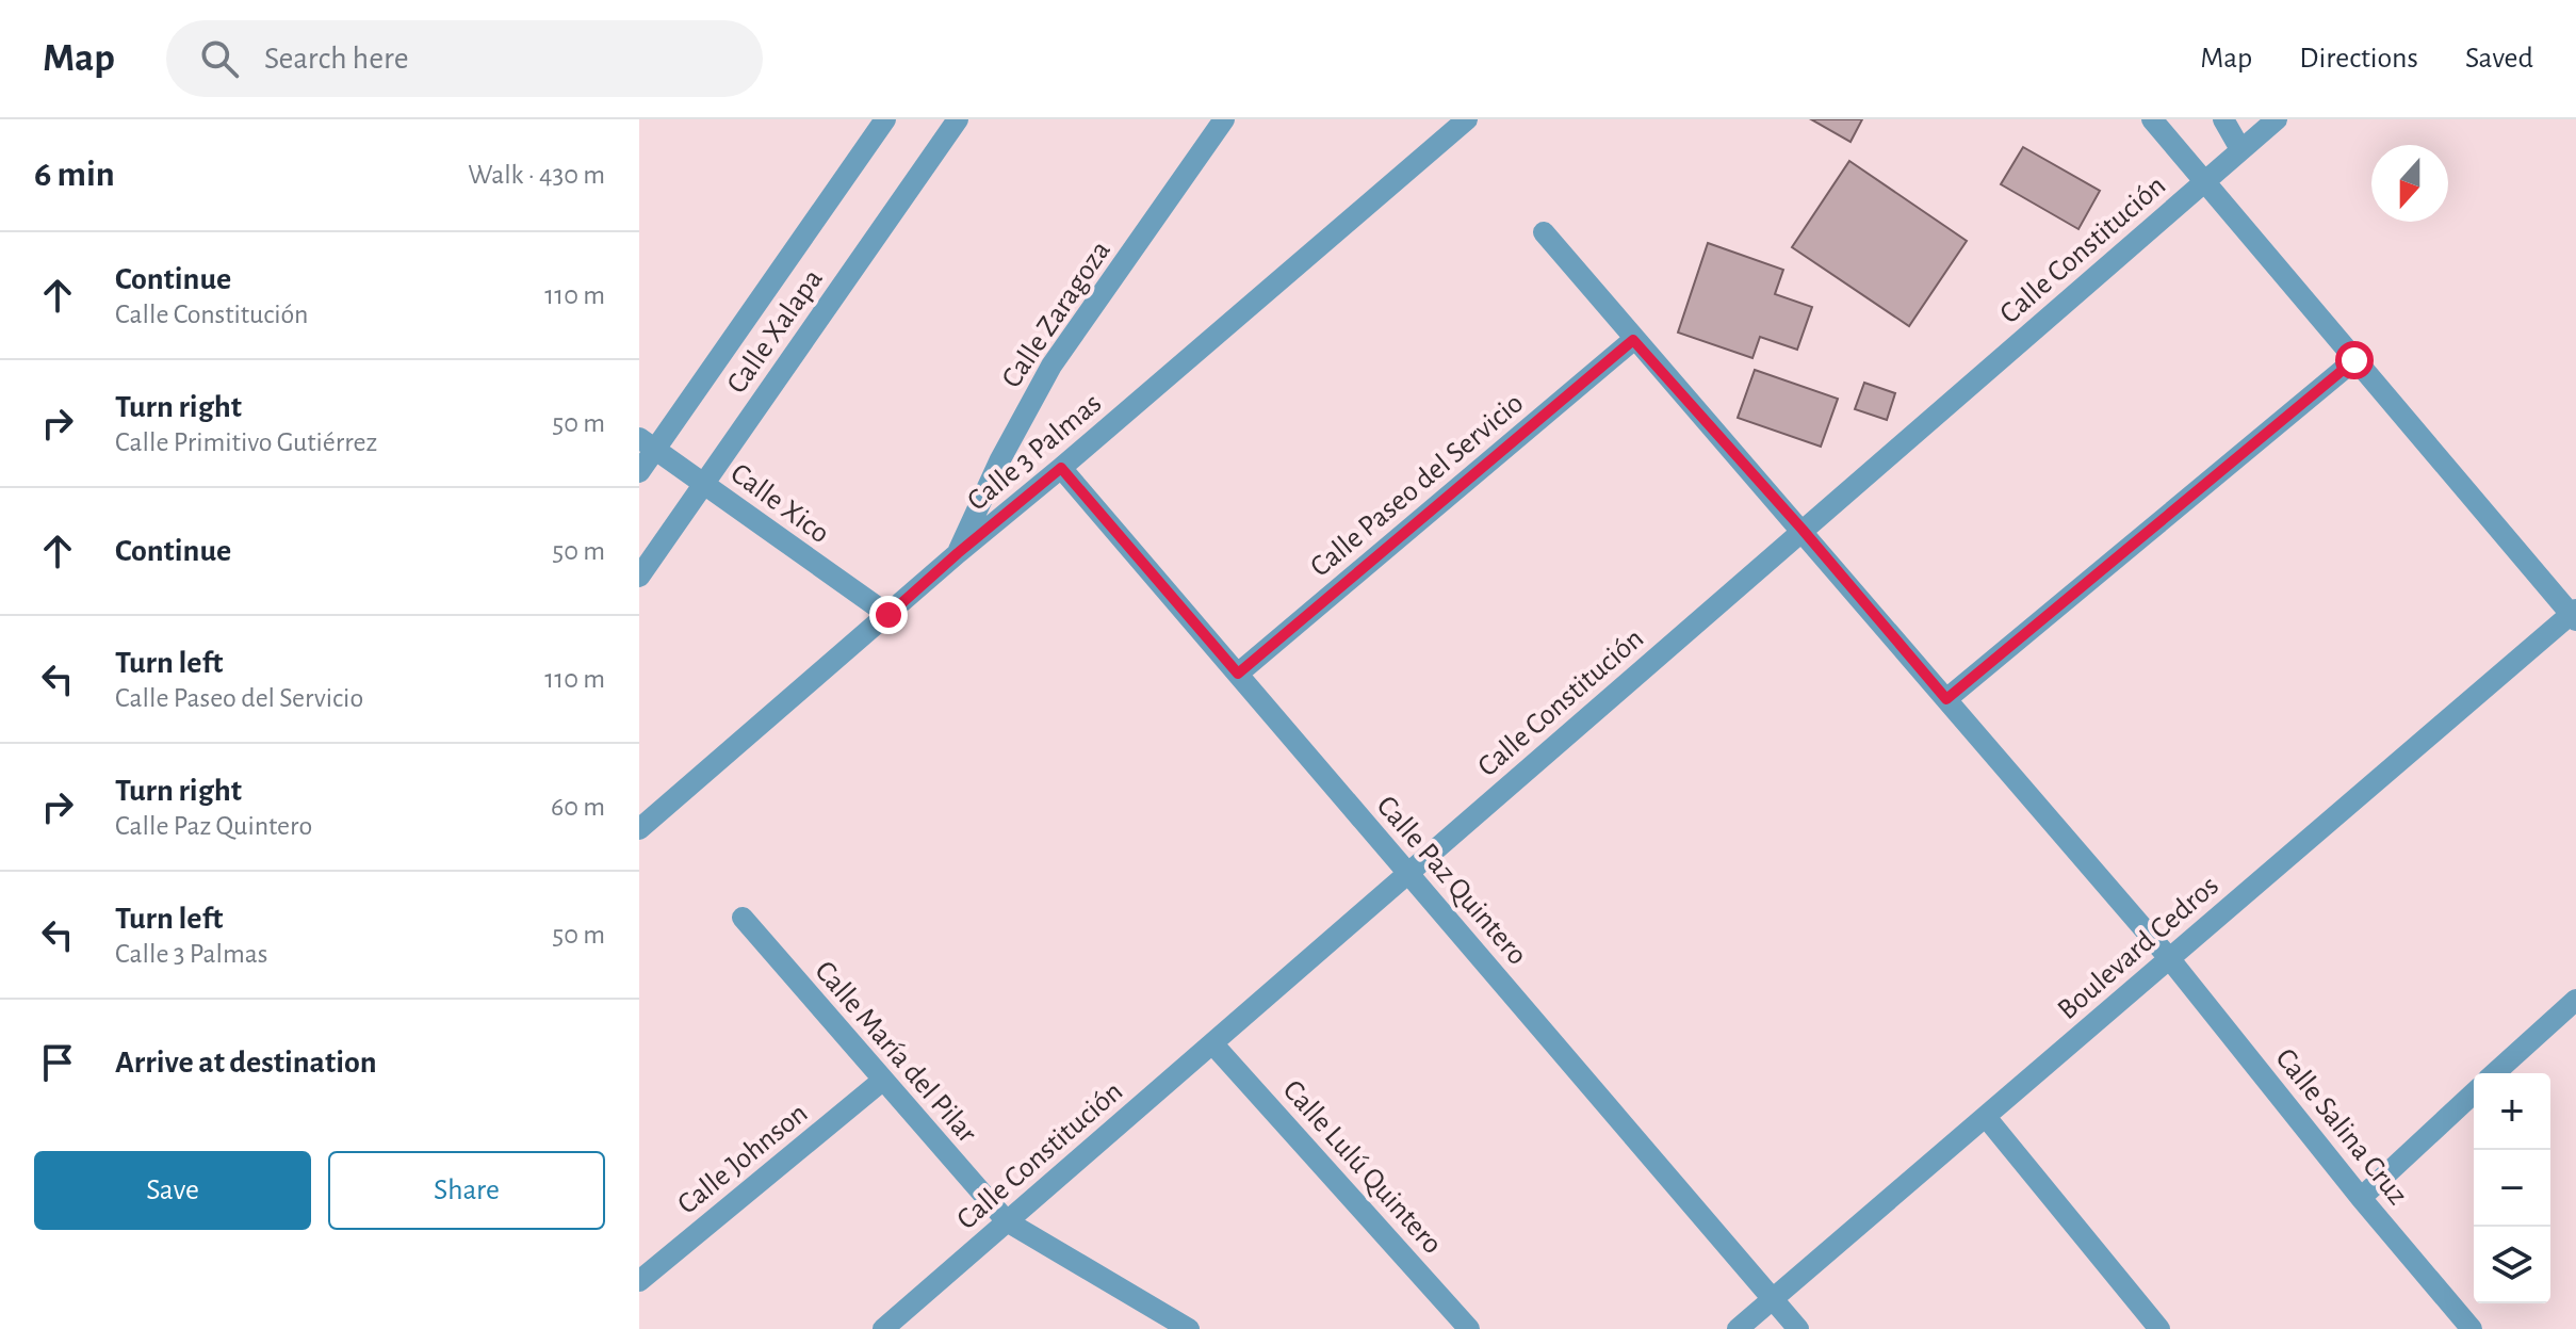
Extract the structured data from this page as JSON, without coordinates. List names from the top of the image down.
{
  "streets": {
    "street": [
      "Calle Constitución",
      "Calle Zaragoza",
      "Calle Xalapa",
      "Calle 3 Palmas",
      "Calle Paseo del Servicio",
      "Calle Xico",
      "Calle Paz Quintero",
      "Boulevard Cedros",
      "Calle María del Pilar",
      "Calle Salina Cruz",
      "Calle Johnson",
      "Calle Lulú Quintero"
    ]
  },
  "crossings": [
    ["Calle Constitución", "Calle Paz Quintero"],
    ["Calle Constitución", "Calle María del Pilar"],
    ["Calle Constitución", "Calle Salina Cruz"],
    ["Calle Constitución", "Calle Lulú Quintero"],
    ["Calle Zaragoza", "Calle 3 Palmas"],
    ["Calle Xalapa", "Calle Xico"],
    ["Calle 3 Palmas", "Calle Xico"],
    ["Calle 3 Palmas", "Calle Paz Quintero"],
    ["Calle Paseo del Servicio", "Calle Paz Quintero"],
    ["Calle Paseo del Servicio", "Calle Salina Cruz"],
    ["Calle Paz Quintero", "Boulevard Cedros"],
    ["Boulevard Cedros", "Calle Salina Cruz"],
    ["Calle María del Pilar", "Calle Johnson"]
  ],
  "north": "bottom",
  "page": {
    "header": "Map",
    "search": "Search here",
    "nav": ["Map", "Directions", "Saved"],
    "heading": ["6 min", "Walk · 430 m"],
    "list": [
      ["Continue", "Calle Constitución", "110 m"],
      ["Turn right", "Calle Primitivo Gutiérrez", "50 m"],
      ["Continue", "50 m"],
      ["Turn left", "Calle Paseo del Servicio", "110 m"],
      ["Turn right", "Calle Paz Quintero", "60 m"],
      ["Turn left", "Calle 3 Palmas", "50 m"],
      "Arrive at destination"
    ],
    "map_buttons": ["+", "−"],
    "buttons": ["Save", "Share"]
  }
}
